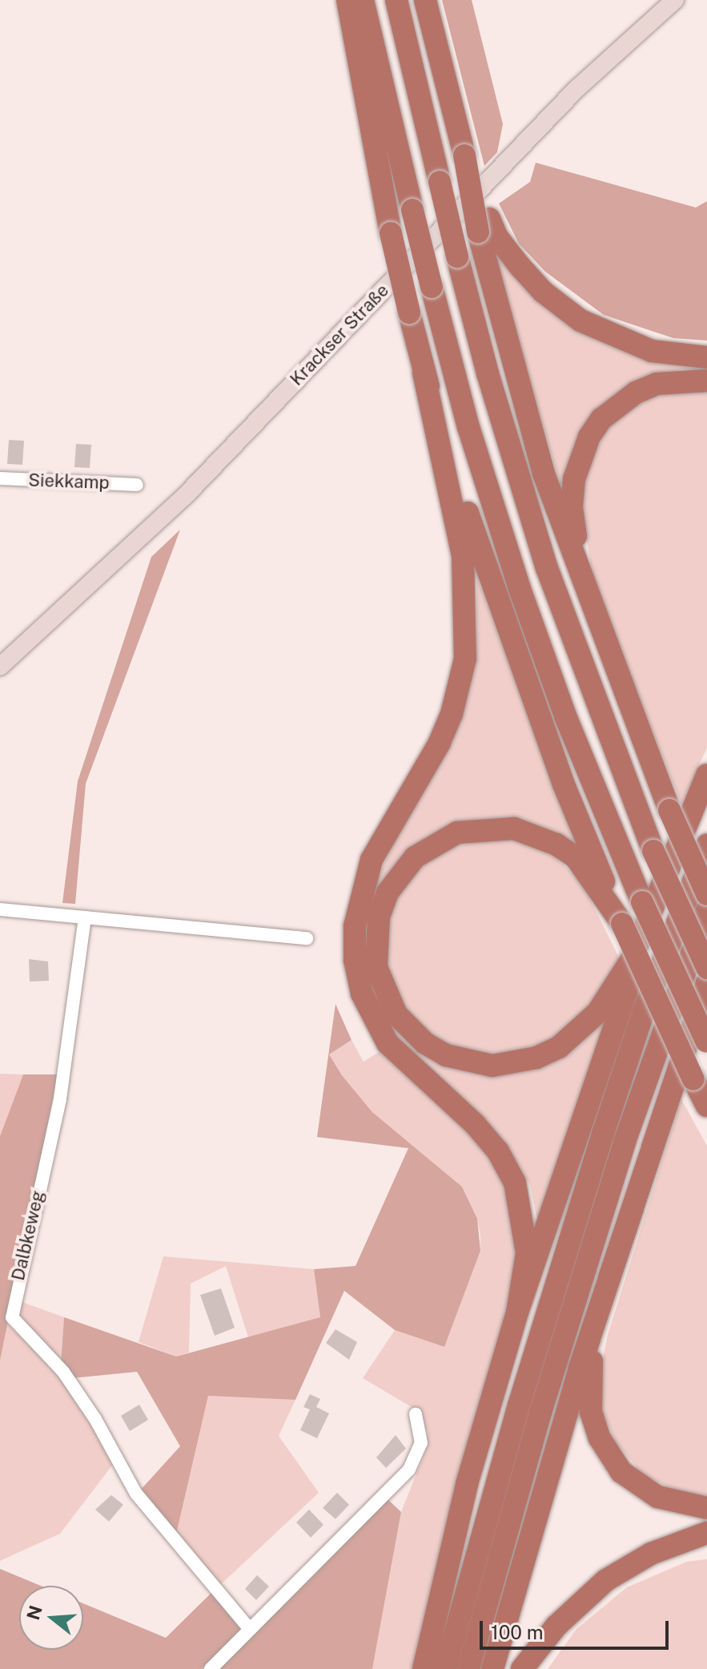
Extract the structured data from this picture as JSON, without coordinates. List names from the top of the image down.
{
  "streets": {
    "street": ["Krackser Straße", "Siekkamp", "Dalbkeweg"]
  },
  "scale_bar": "100 m",
  "north": "left"
}
